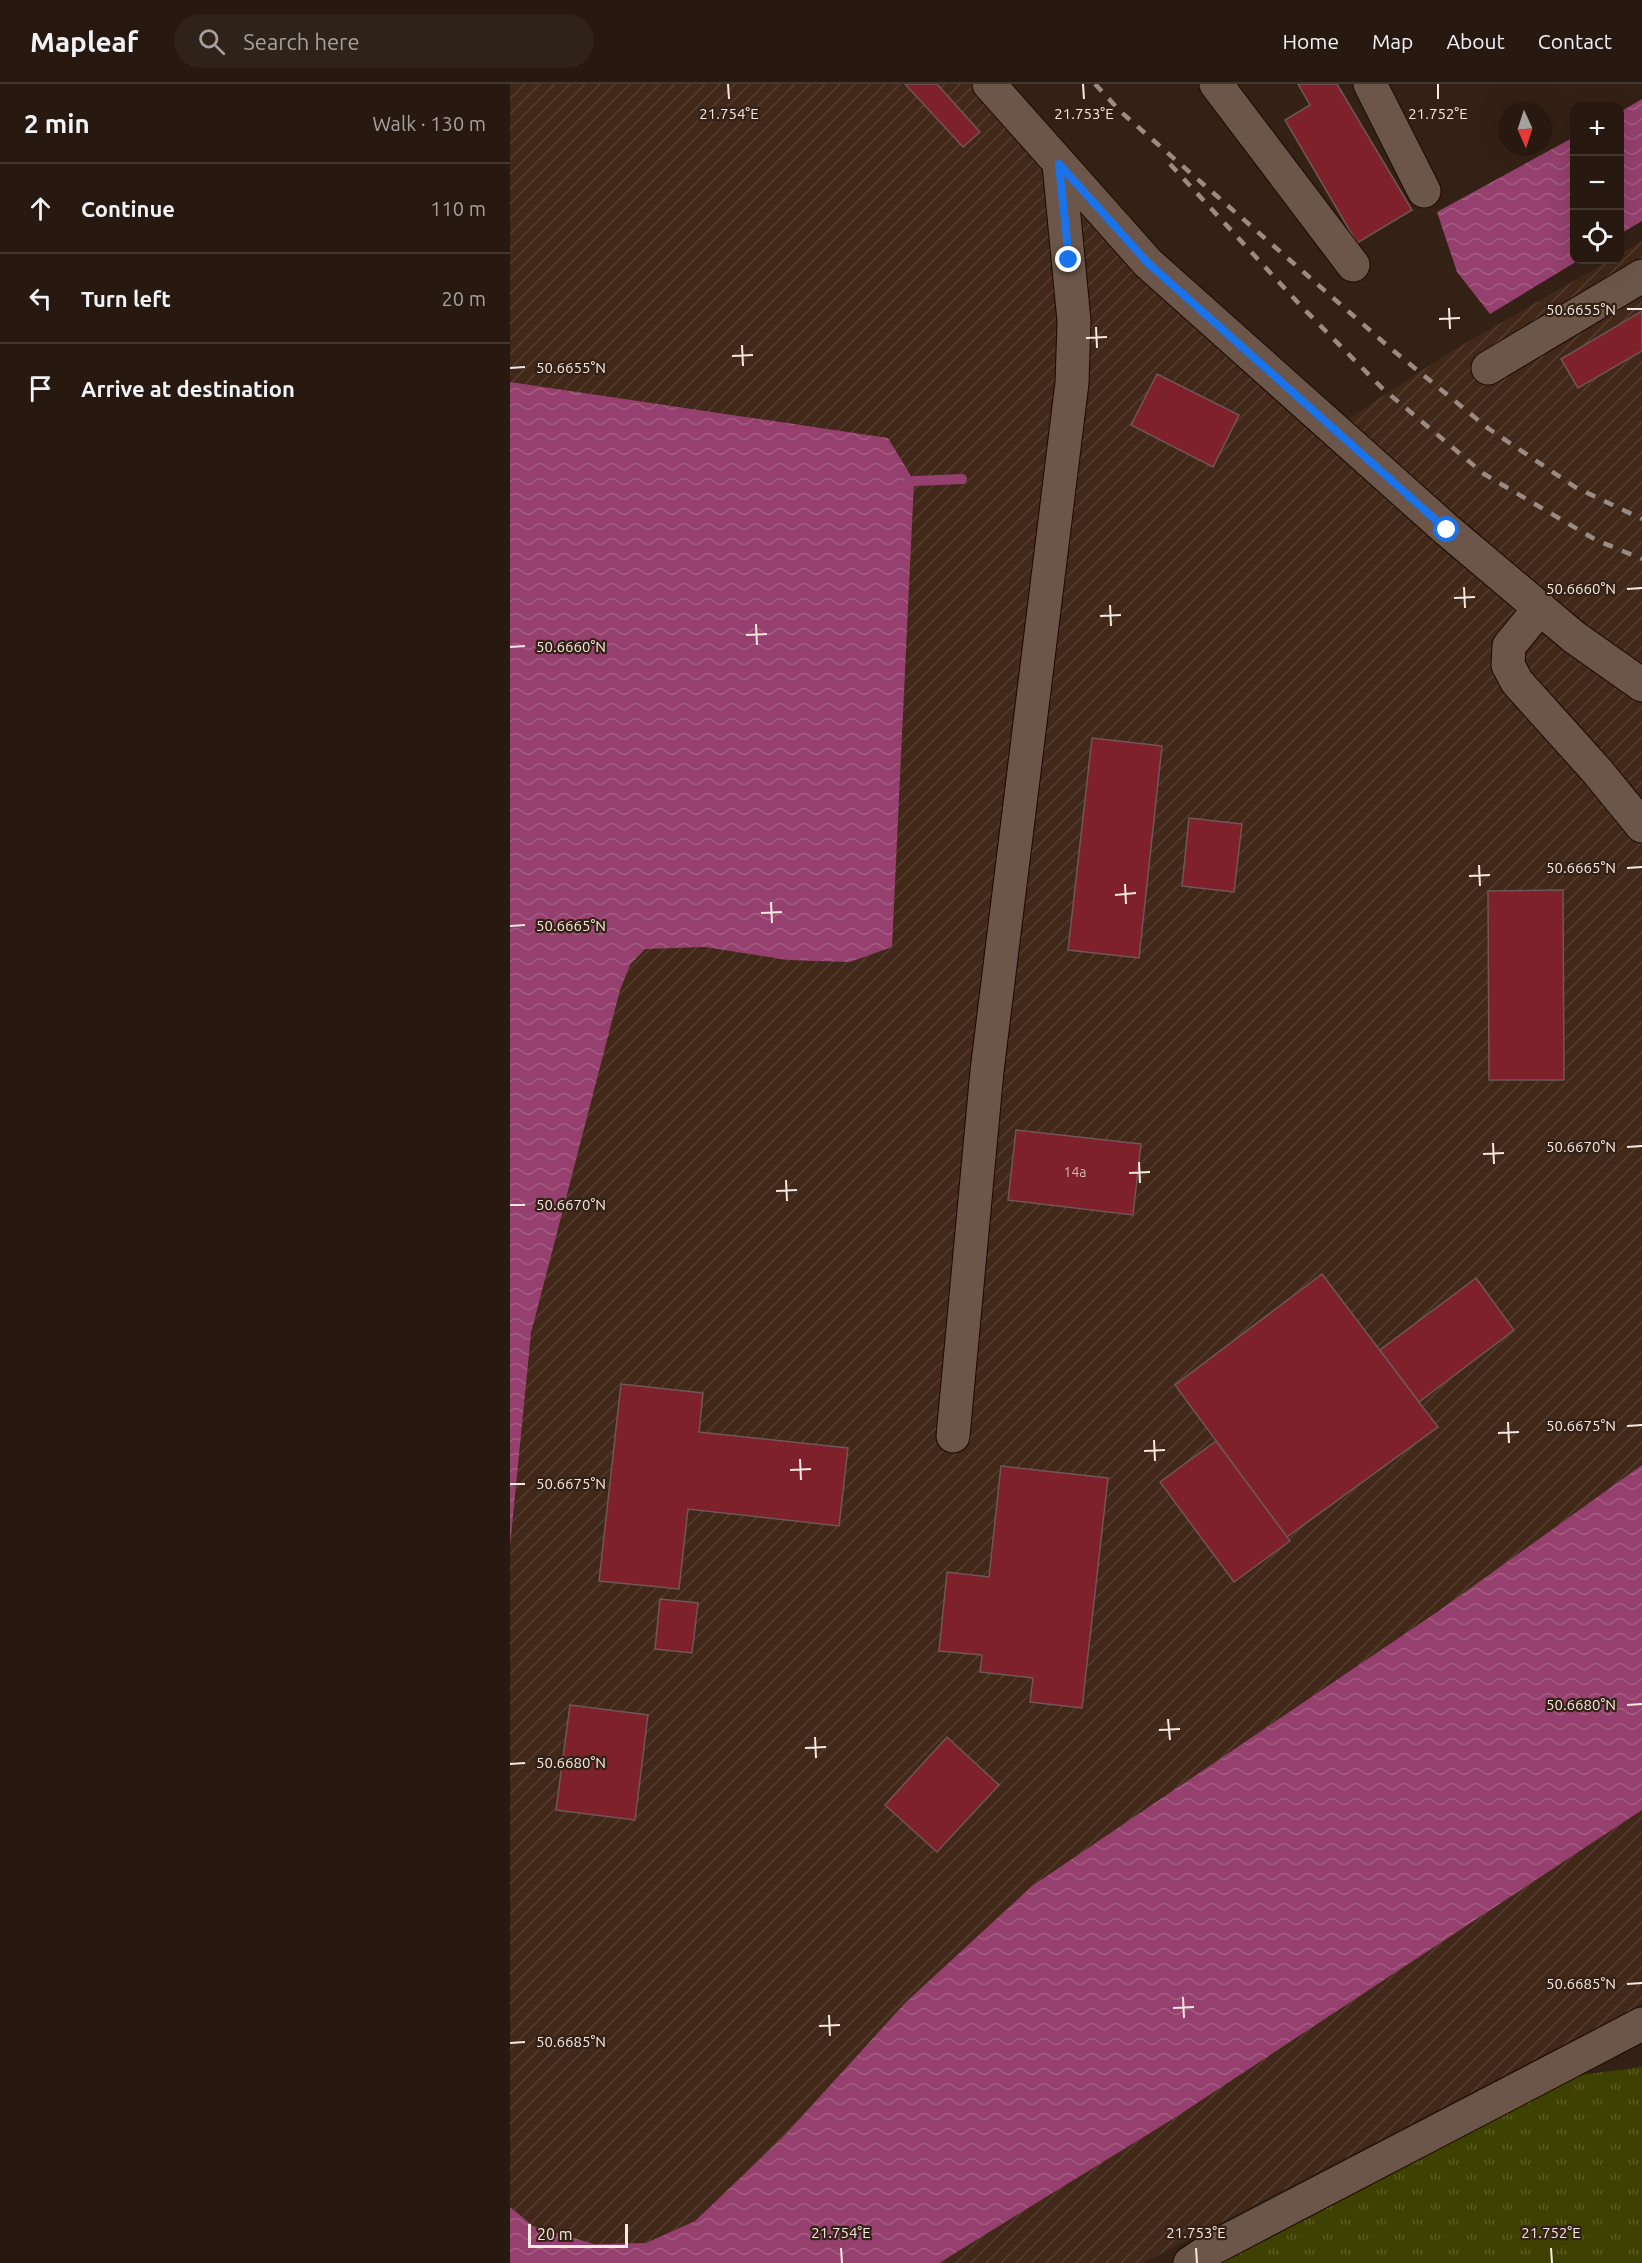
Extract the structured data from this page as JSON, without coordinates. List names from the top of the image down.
{
  "house_numbers": ["14a"],
  "scale_bar": "20 m",
  "north": "bottom",
  "page": {
    "header": "Mapleaf",
    "search": "Search here",
    "nav": [
      "Home",
      "Map",
      "About",
      "Contact"
    ],
    "heading": ["2 min", "Walk · 130 m"],
    "map_buttons": ["+", "−"],
    "list": [
      ["Continue", "110 m"],
      ["Turn left", "20 m"],
      "Arrive at destination"
    ],
    "scale": "20 m"
  },
  "coordinates": [
    "21.754°E",
    "21.753°E",
    "21.752°E",
    "50.6655°N",
    "50.6660°N",
    "50.6665°N",
    "50.6670°N",
    "50.6675°N",
    "50.6680°N",
    "50.6685°N"
  ]
}
